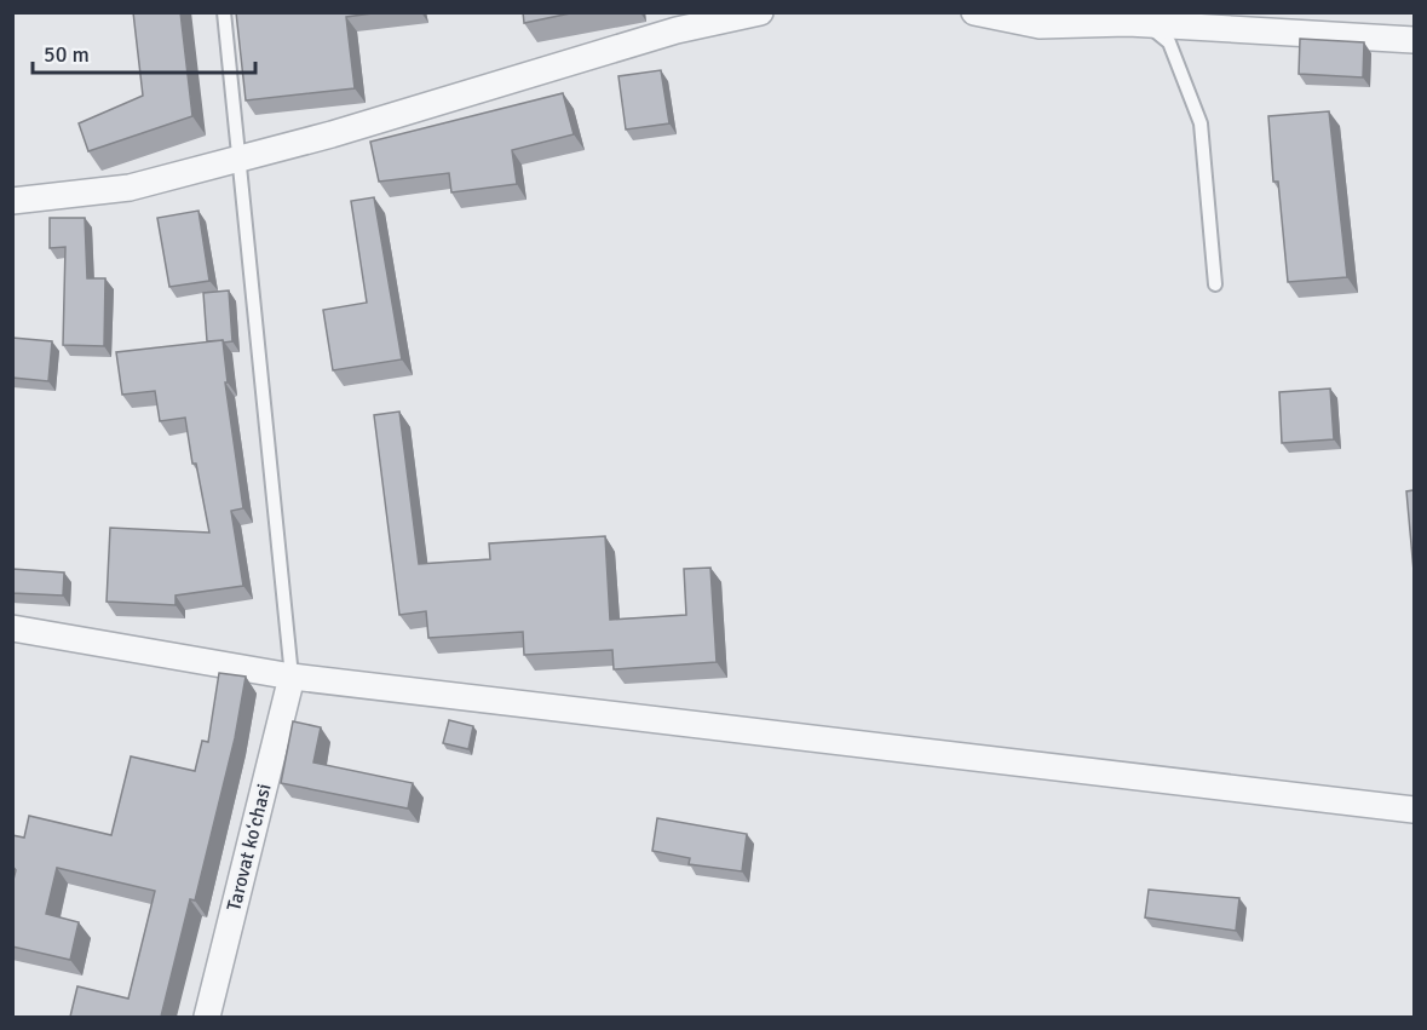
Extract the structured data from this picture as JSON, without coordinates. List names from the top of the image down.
{
  "streets": {
    "street": ["Tarovat koʻchasi"]
  },
  "scale_bar": "50 m"
}
